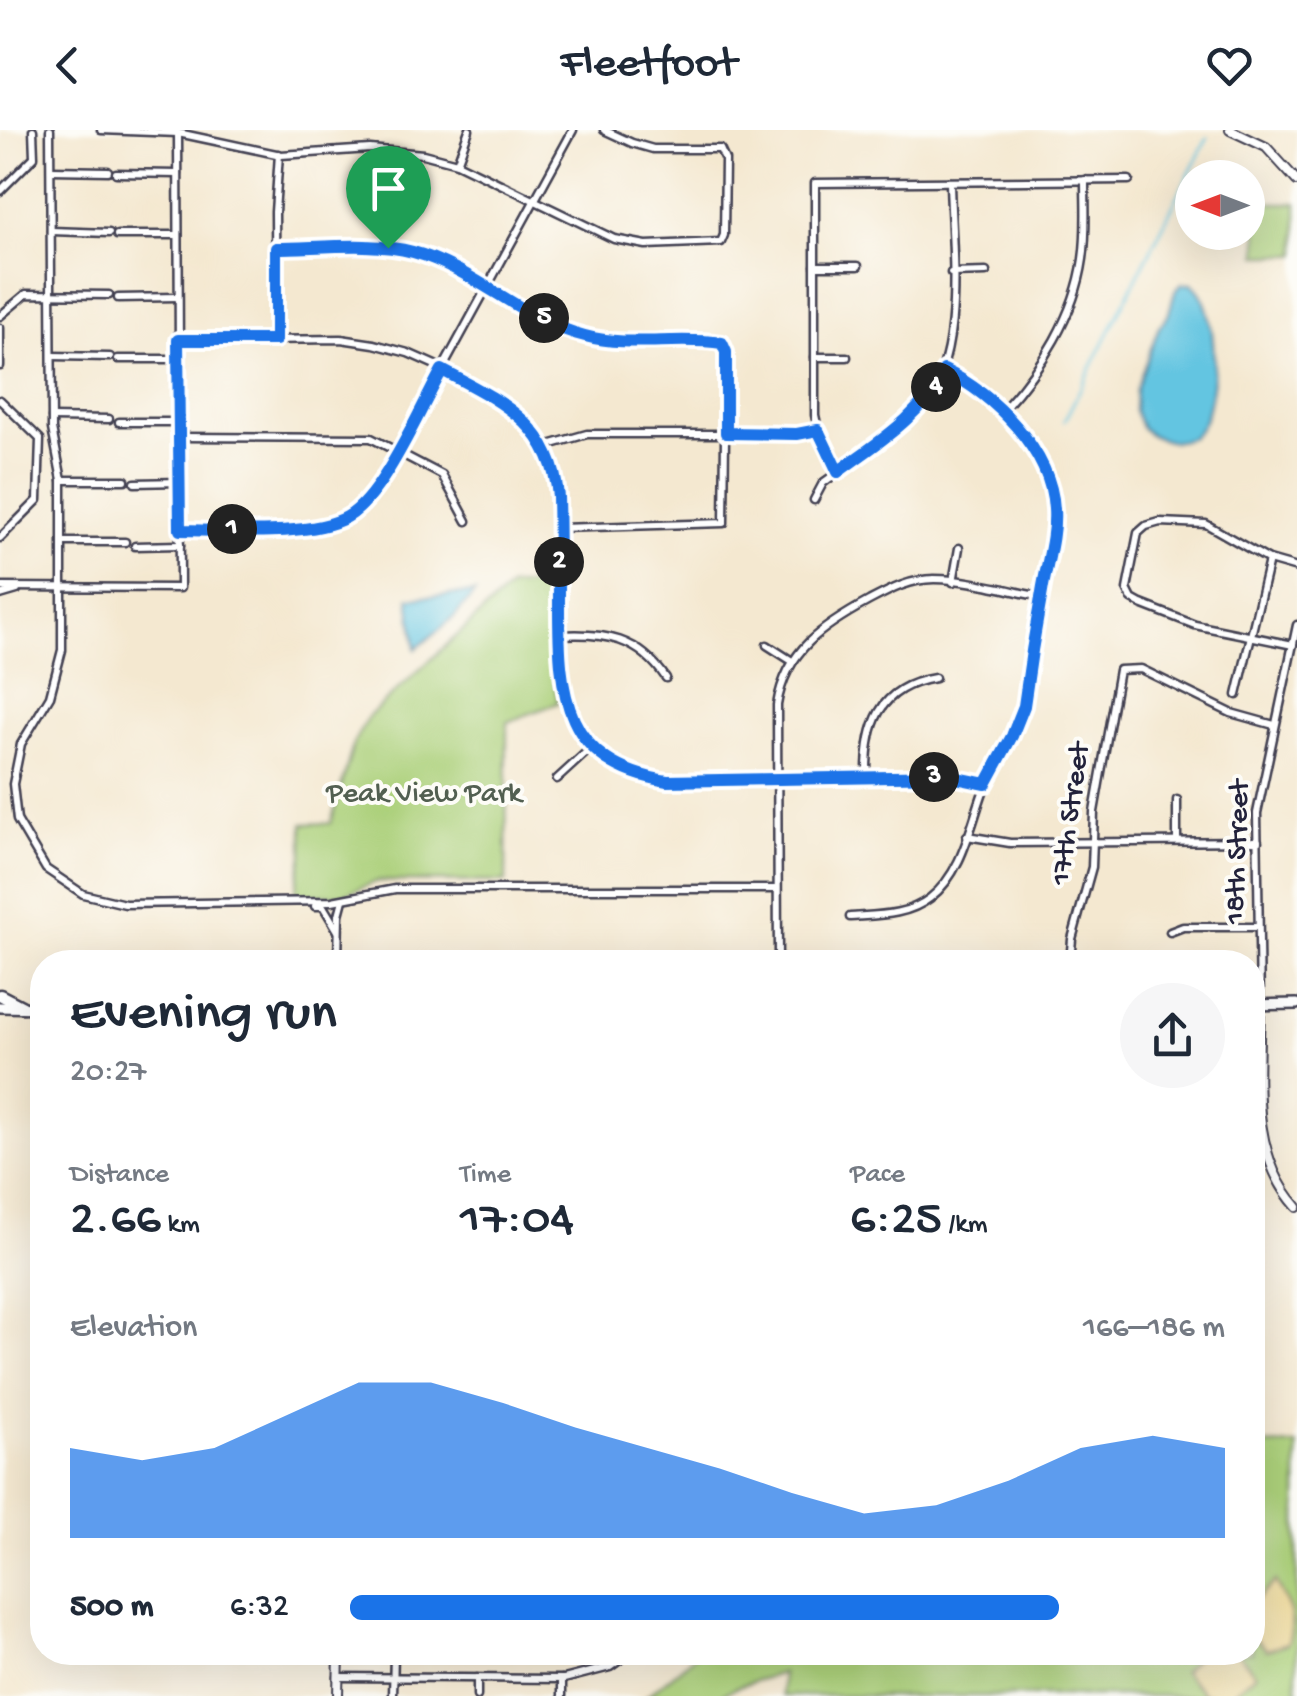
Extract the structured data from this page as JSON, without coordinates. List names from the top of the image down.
{
  "streets": {
    "street": ["17th Street", "18th Street"]
  },
  "crossings": [
    ["17th Street", "18th Street"]
  ],
  "parks": ["Peak View Park"],
  "north": "left",
  "page": {
    "header": "Fleetfoot",
    "pins": [
      "5",
      "4",
      "1",
      "2",
      "3"
    ],
    "heading": ["Evening run", "20:27"],
    "stats": [
      ["Distance", "2.66 km"],
      ["Time", "17:04"],
      ["Pace", "6:25 /km"]
    ],
    "chart": ["Elevation", "166–186 m"],
    "list": [
      {
        "name": "500 m",
        "note": "6:32"
      }
    ]
  }
}
